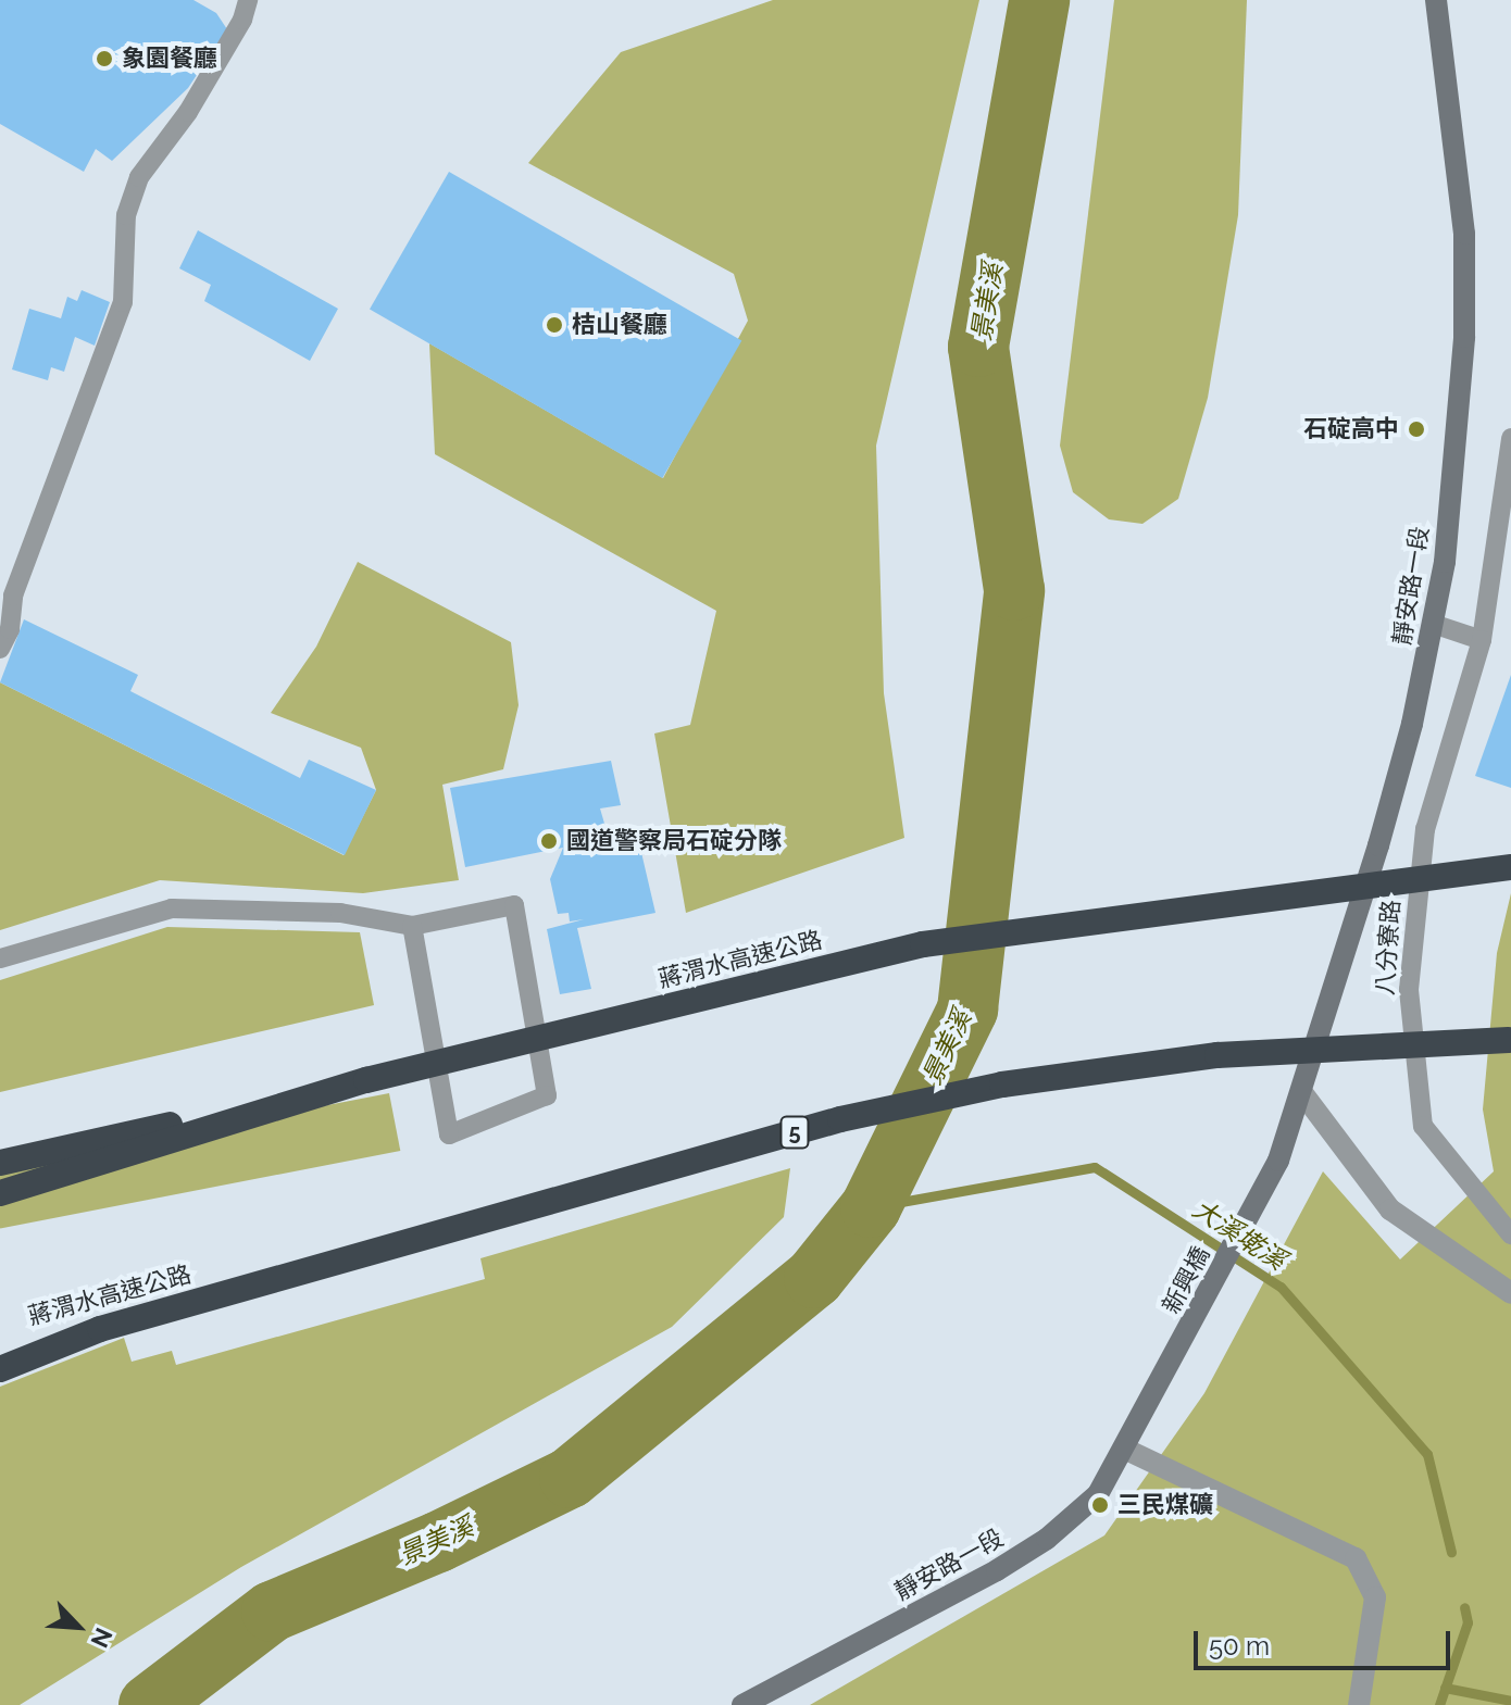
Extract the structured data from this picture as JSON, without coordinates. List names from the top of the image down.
{
  "streets": {
    "highway": ["蔣渭水高速公路", "5"],
    "main road": ["靜安路一段", "新興橋"],
    "lane": ["八分寮路"]
  },
  "crossings": [
    ["靜安路一段", "新興橋"]
  ],
  "water": ["景美溪", "大溪墘溪"],
  "places": [
    "象園餐廳",
    "桔山餐廳",
    "石碇高中",
    "國道警察局石碇分隊",
    "三民煤礦"
  ],
  "scale_bar": "50 m",
  "north": "bottom right"
}
